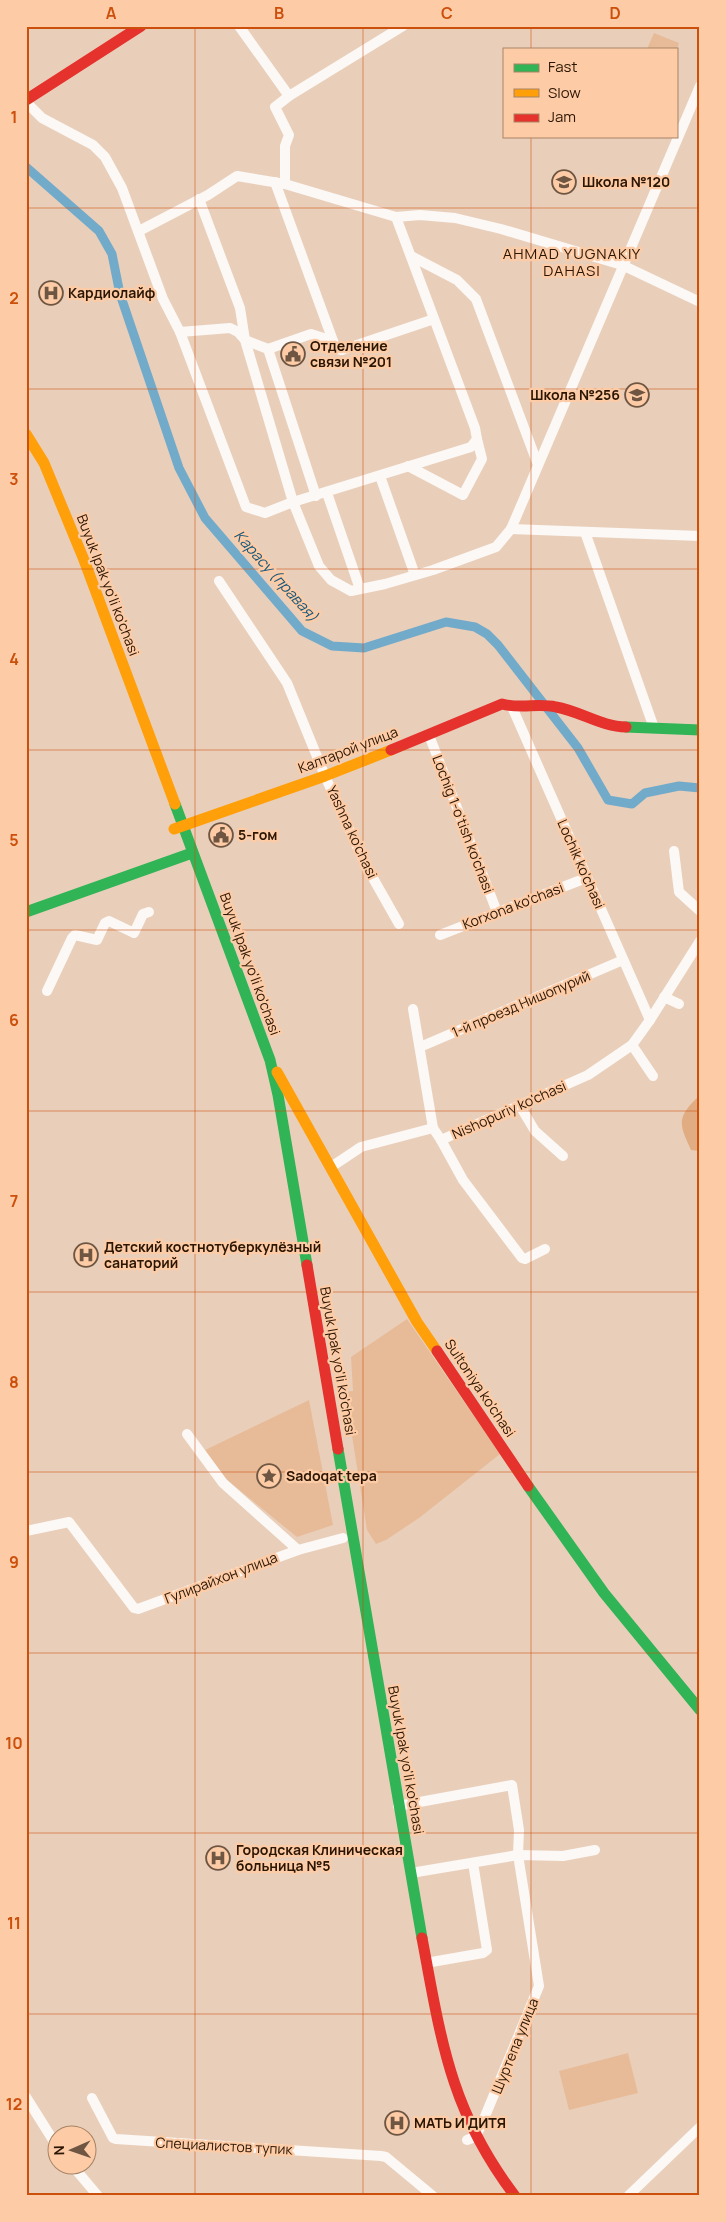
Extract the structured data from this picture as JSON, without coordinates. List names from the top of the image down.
{
  "streets": {
    "main road": ["Buyuk Ipak yo'li ko'chasi", "Калтарой улица", "Sultoniya ko'chasi"],
    "street": [
      "Lochig 1-o'tish ko'chasi",
      "Yashna ko'chasi",
      "Lochik ko'chasi",
      "Korxona ko'chasi",
      "1-й проезд Нишопурий",
      "Nishopuriy ko'chasi",
      "Гулирайхон улица",
      "Шуртепа улица",
      "Специалистов тупик"
    ]
  },
  "crossings": [
    ["Buyuk Ipak yo'li ko'chasi", "Калтарой улица"],
    ["Buyuk Ipak yo'li ko'chasi", "Sultoniya ko'chasi"],
    ["Buyuk Ipak yo'li ko'chasi", "Шуртепа улица"],
    ["Калтарой улица", "Lochig 1-o'tish ko'chasi"],
    ["Калтарой улица", "Yashna ko'chasi"],
    ["Калтарой улица", "Lochik ko'chasi"],
    ["Lochig 1-o'tish ko'chasi", "Korxona ko'chasi"],
    ["Lochik ko'chasi", "Korxona ko'chasi"],
    ["Lochik ko'chasi", "1-й проезд Нишопурий"],
    ["Lochik ko'chasi", "Nishopuriy ko'chasi"],
    ["Nishopuriy ko'chasi", "Sultoniya ko'chasi"]
  ],
  "districts": ["AHMAD YUGNAKIY DAHASI"],
  "water": ["Карасу (правая)"],
  "places": {
    "school or university": ["Школа №120", "Школа №256"],
    "hospital": [
      "Кардиолайф",
      "Детский костнотуберкулёзный санаторий",
      "Городская Клиническая больница №5",
      "МАТЬ И ДИТЯ"
    ],
    "public building": ["Отделение связи №201", "5-гом"],
    "place": ["Sadoqat tepa"]
  },
  "legend": ["Fast", "Slow", "Jam"],
  "north": "left",
  "grid": {
    "columns": [
      "A",
      "B",
      "C",
      "D"
    ],
    "rows": [
      "1",
      "2",
      "3",
      "4",
      "5",
      "6",
      "7",
      "8",
      "9",
      "10",
      "11",
      "12"
    ]
  }
}
